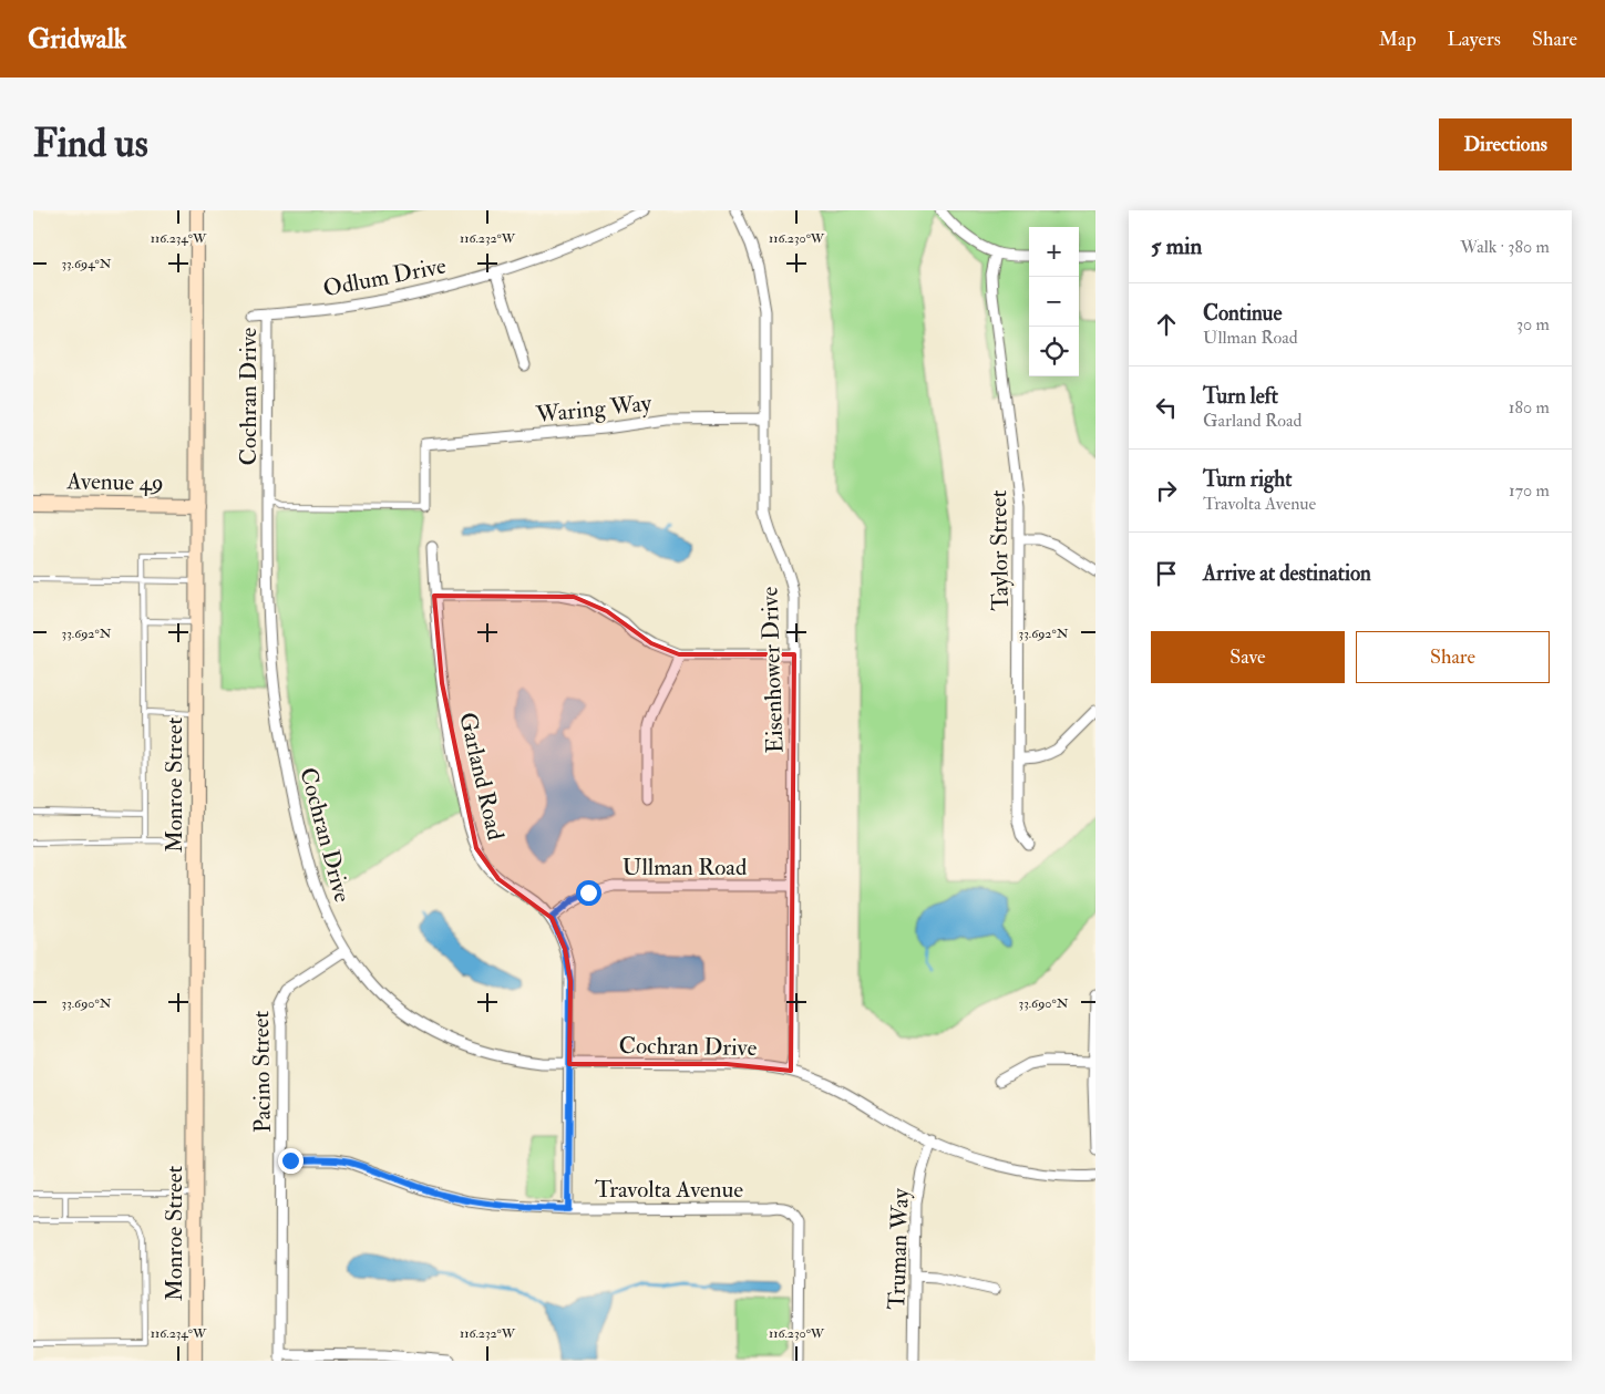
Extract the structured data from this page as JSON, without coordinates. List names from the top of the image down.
{
  "streets": {
    "main road": ["Avenue 49", "Monroe Street"],
    "street": [
      "Odlum Drive",
      "Cochran Drive",
      "Waring Way",
      "Taylor Street",
      "Eisenhower Drive",
      "Garland Road",
      "Ullman Road",
      "Pacino Street",
      "Travolta Avenue",
      "Truman Way"
    ]
  },
  "crossings": [
    ["Odlum Drive", "Cochran Drive"],
    ["Cochran Drive", "Eisenhower Drive"],
    ["Cochran Drive", "Garland Road"],
    ["Cochran Drive", "Pacino Street"],
    ["Cochran Drive", "Truman Way"],
    ["Waring Way", "Eisenhower Drive"],
    ["Avenue 49", "Monroe Street"],
    ["Eisenhower Drive", "Ullman Road"],
    ["Garland Road", "Ullman Road"],
    ["Garland Road", "Travolta Avenue"],
    ["Pacino Street", "Travolta Avenue"]
  ],
  "page": {
    "header": "Gridwalk",
    "nav": ["Map", "Layers", "Share"],
    "buttons": [
      "Directions",
      ["Save", "Share"]
    ],
    "title": "Find us",
    "heading": ["5 min", "Walk · 380 m"],
    "map_buttons": ["+", "−"],
    "list": [
      ["Continue", "Ullman Road", "30 m"],
      ["Turn left", "Garland Road", "180 m"],
      ["Turn right", "Travolta Avenue", "170 m"],
      "Arrive at destination"
    ]
  },
  "coordinates": [
    "116.234°W",
    "116.232°W",
    "116.230°W",
    "33.694°N",
    "33.692°N",
    "33.690°N"
  ]
}
